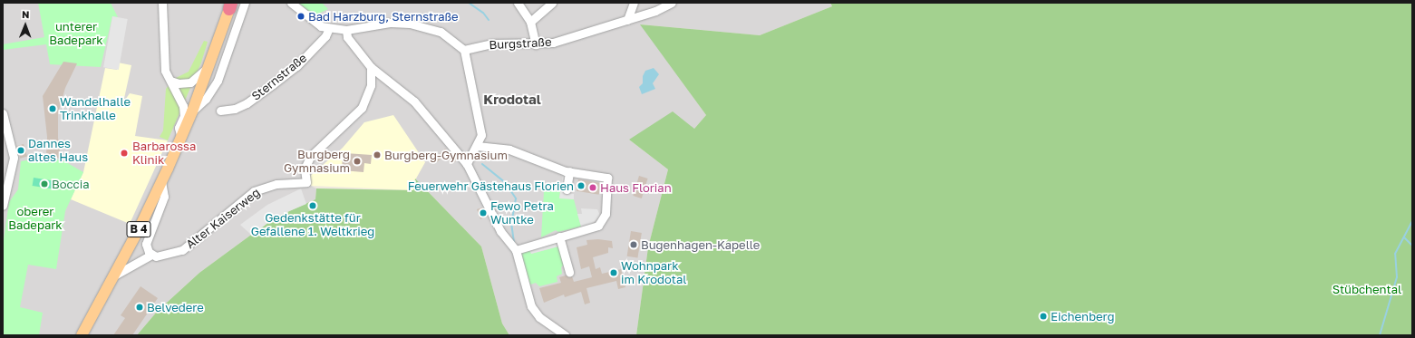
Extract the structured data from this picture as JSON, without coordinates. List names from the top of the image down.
{
  "streets": {
    "main road": ["B 4"],
    "street": ["Burgstraße", "Sternstraße", "Alter Kaiserweg"]
  },
  "crossings": [
    ["Alter Kaiserweg", "B 4"]
  ],
  "districts": ["Krodotal"],
  "parks": ["unterer Badepark", "oberer Badepark", "Stübchental"],
  "places": [
    "Bad Harzburg, Sternstraße",
    "Wandelhalle Trinkhalle",
    "Dannes altes Haus",
    "Barbarossa Klinik",
    "Burgberg-Gymnasium",
    "Burgberg Gymnasium",
    "Boccia",
    "Feuerwehr Gästehaus Florien",
    "Haus Florian",
    "Gedenkstätte für Gefallene 1. Weltkrieg",
    "Fewo Petra Wuntke",
    "Bugenhagen-Kapelle",
    "Wohnpark im Krodotal",
    "Belvedere",
    "Eichenberg"
  ],
  "north": "top"
}
